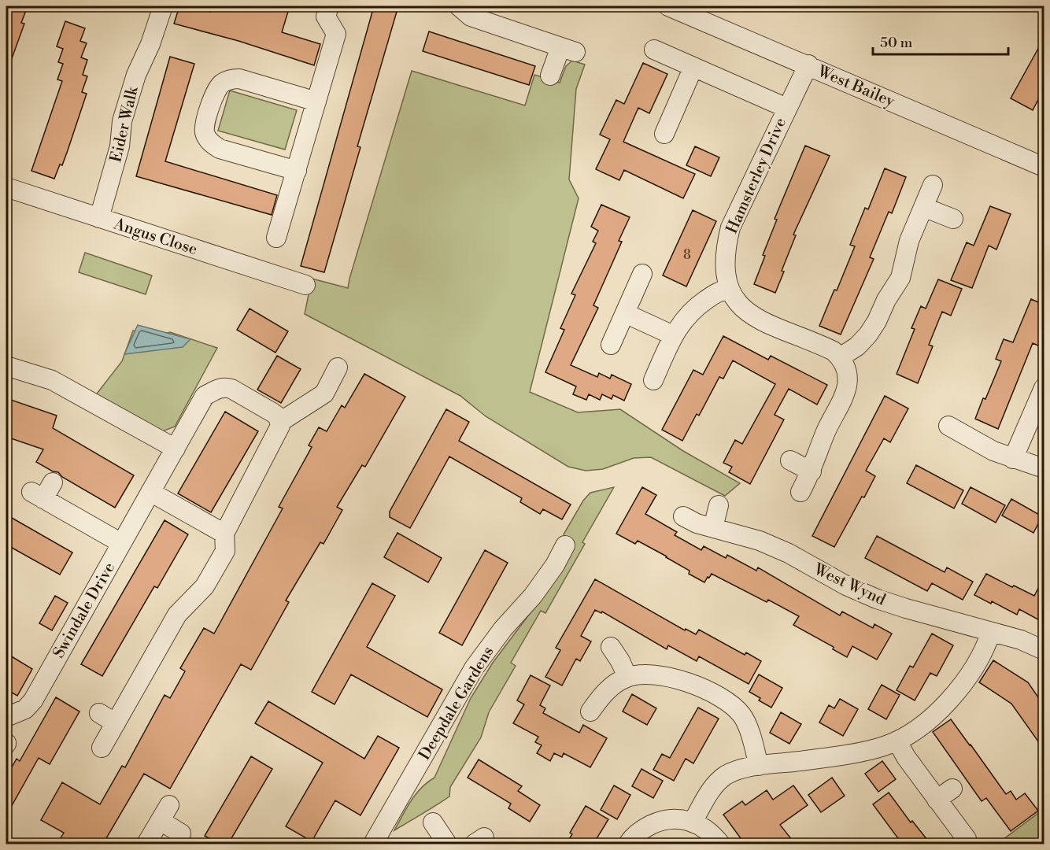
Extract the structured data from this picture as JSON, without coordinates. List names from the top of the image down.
{
  "streets": {
    "street": [
      "West Bailey",
      "Eider Walk",
      "Hamsterley Drive",
      "Angus Close",
      "West Wynd",
      "Swindale Drive",
      "Deepdale Gardens"
    ]
  },
  "crossings": [
    ["West Bailey", "Hamsterley Drive"],
    ["Eider Walk", "Angus Close"]
  ],
  "house_numbers": ["8"],
  "scale_bar": "50 m"
}
